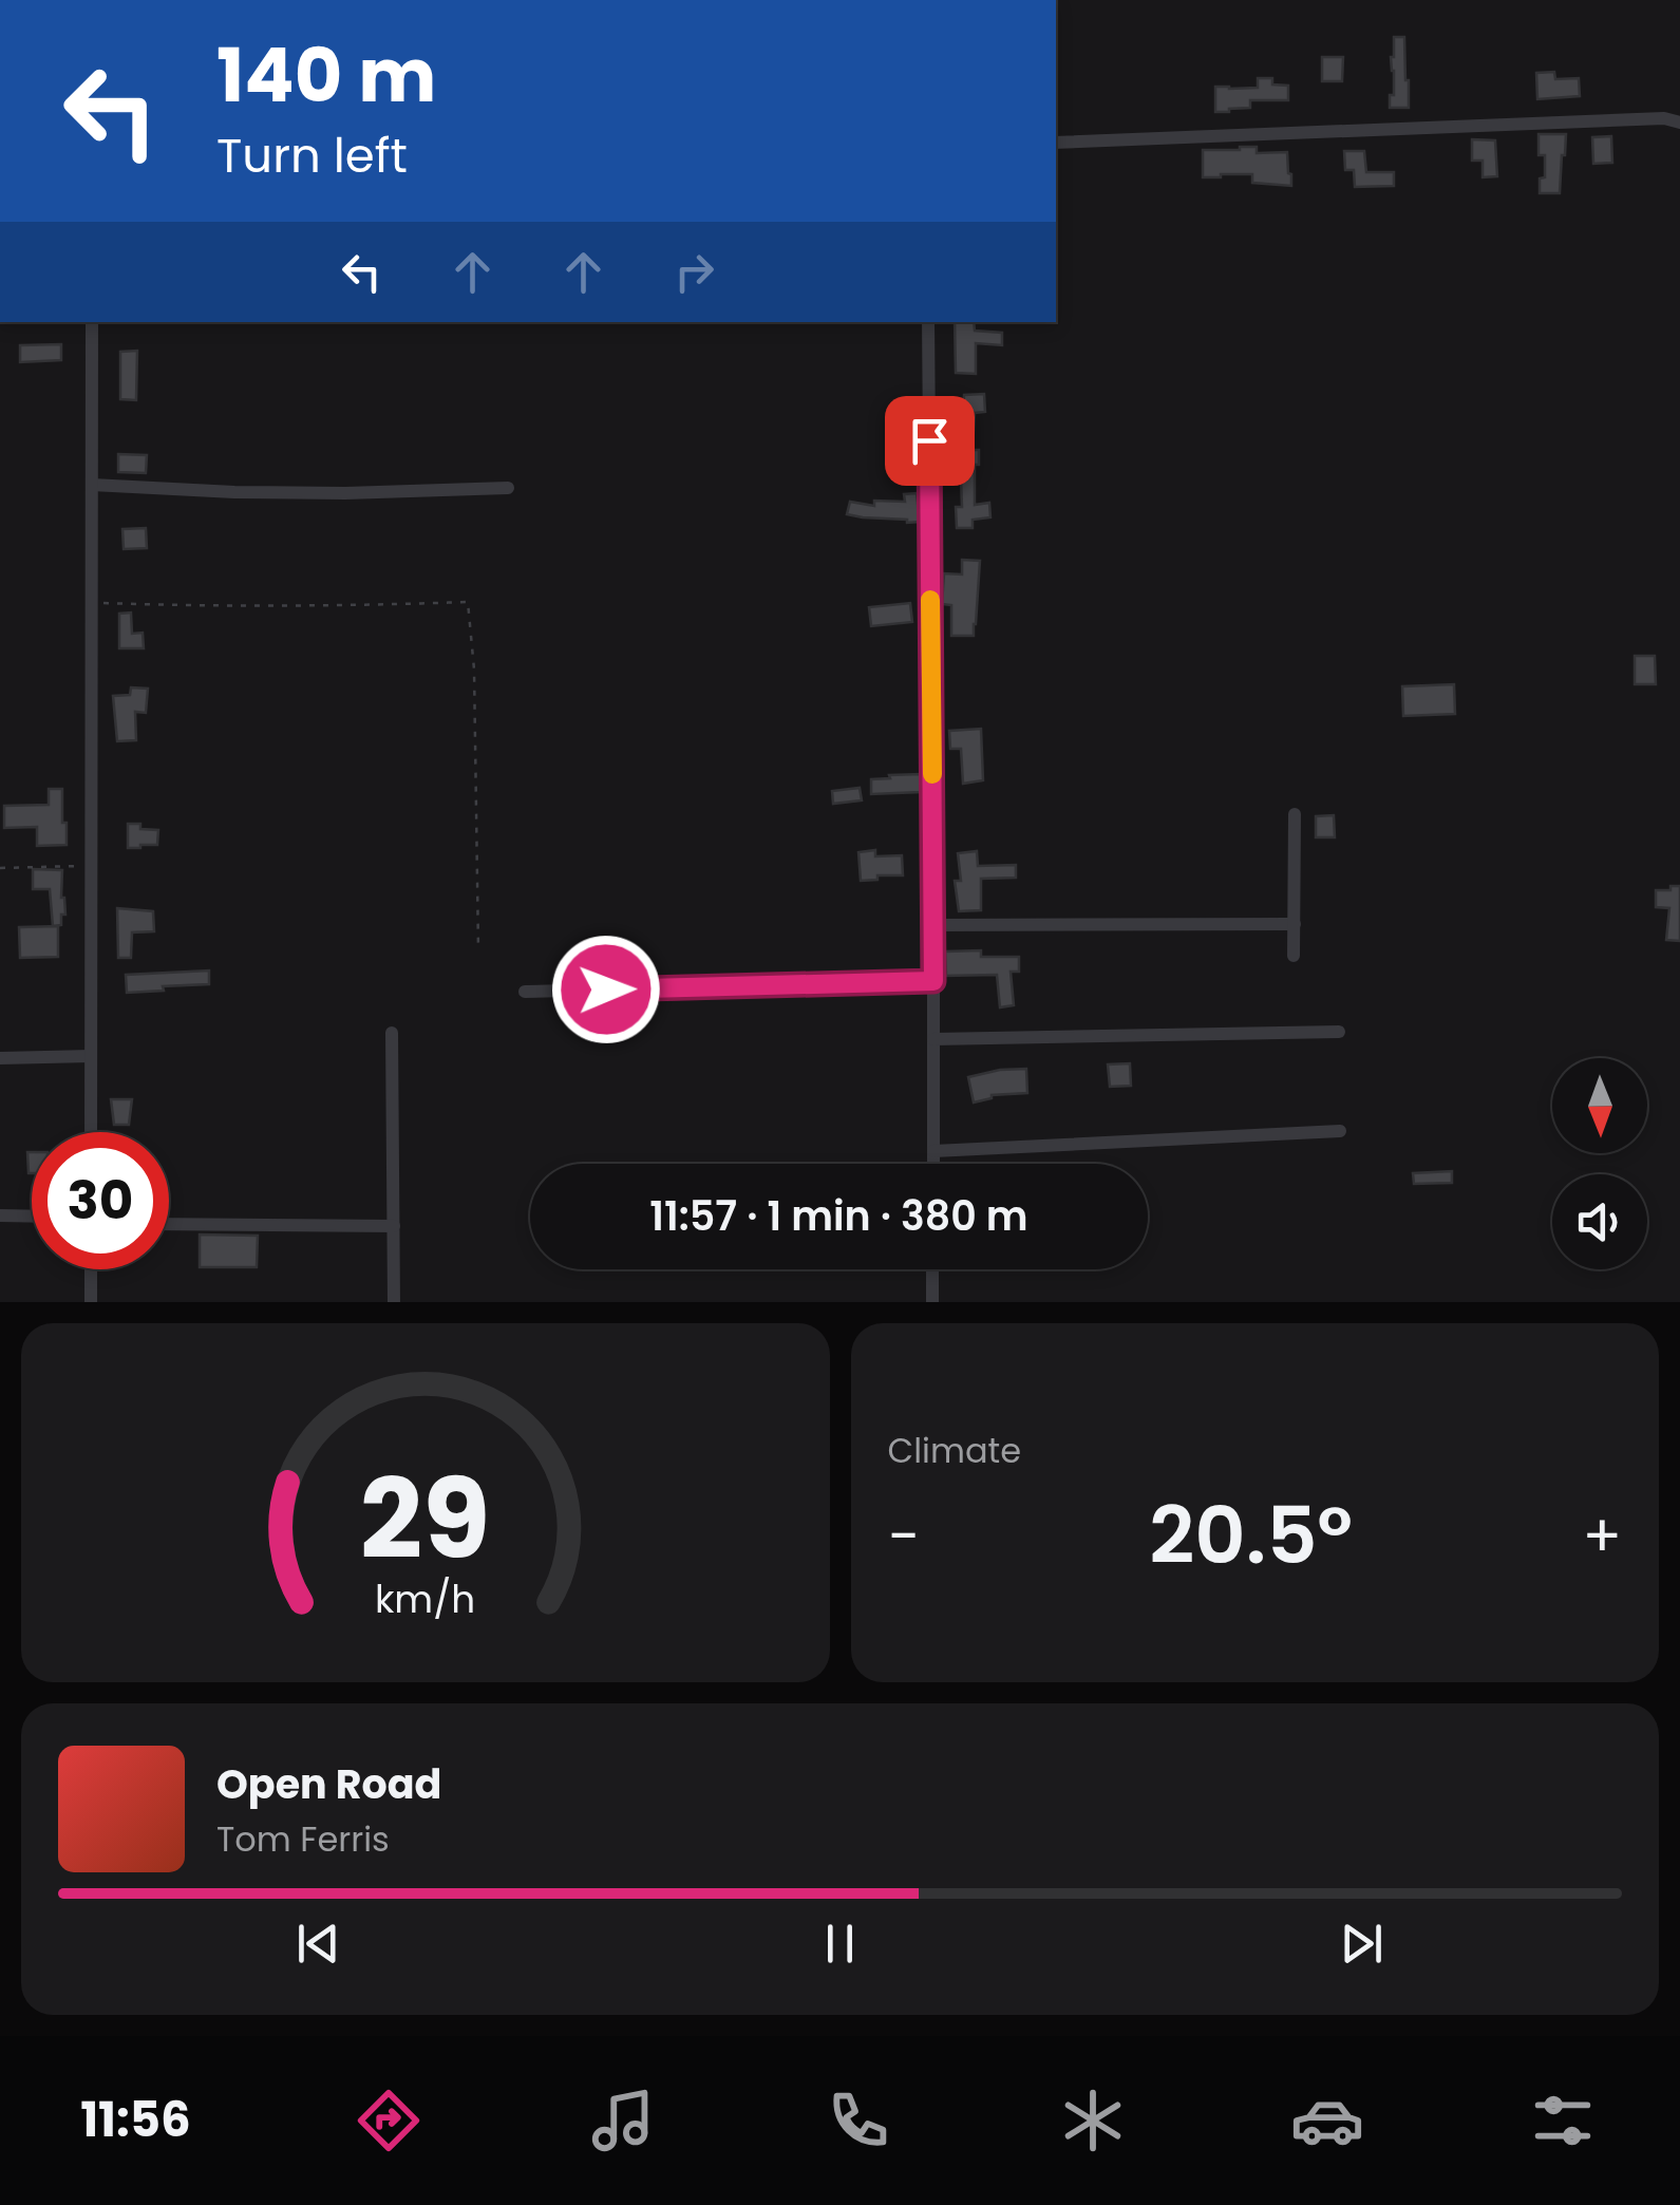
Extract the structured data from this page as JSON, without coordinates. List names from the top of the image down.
{
  "north": "bottom",
  "page": {
    "turn": ["140 m", "Turn left"],
    "limit": "30",
    "trip": "11:57 · 1 min · 380 m",
    "tile": "Climate",
    "heat": ["−", "20.5°", "+"],
    "song": ["Open Road", "Tom Ferris"],
    "tabs": "11:56",
    "gauge": ["29", "km/h"]
  }
}
